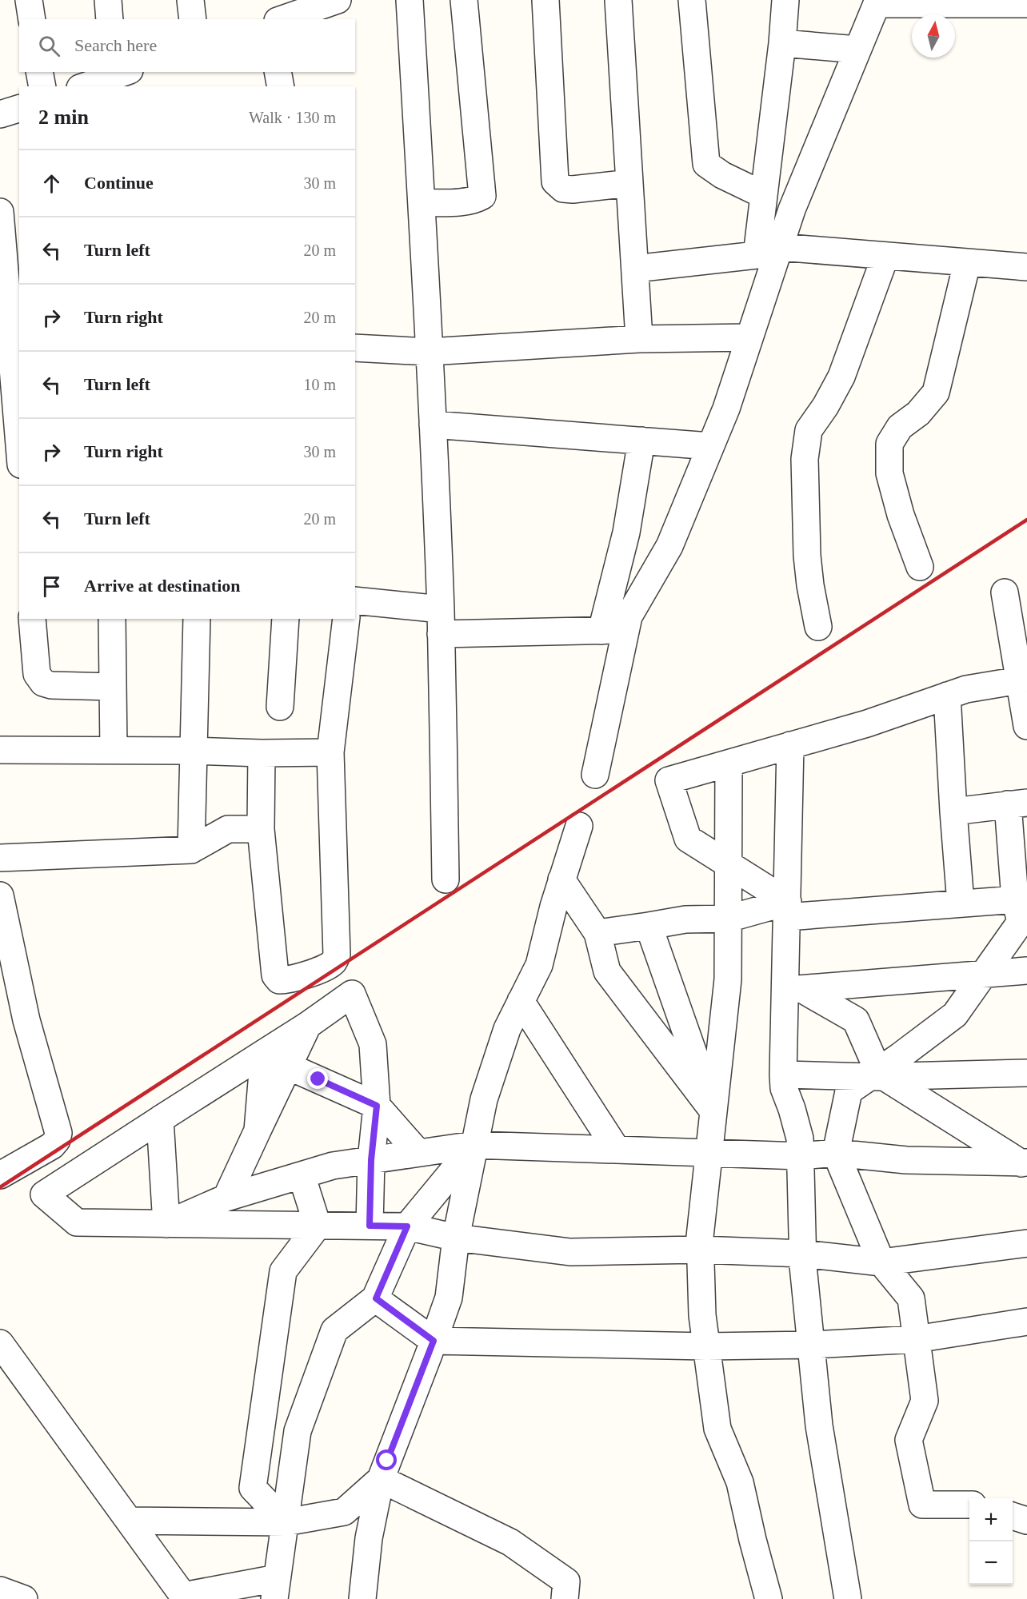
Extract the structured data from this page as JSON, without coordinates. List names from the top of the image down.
{
  "north": "top",
  "page": {
    "search": "Search here",
    "heading": ["2 min", "Walk · 130 m"],
    "list": [
      ["Continue", "30 m"],
      ["Turn left", "20 m"],
      ["Turn right", "20 m"],
      ["Turn left", "10 m"],
      ["Turn right", "30 m"],
      ["Turn left", "20 m"],
      "Arrive at destination"
    ],
    "map_buttons": ["+", "−"]
  }
}
